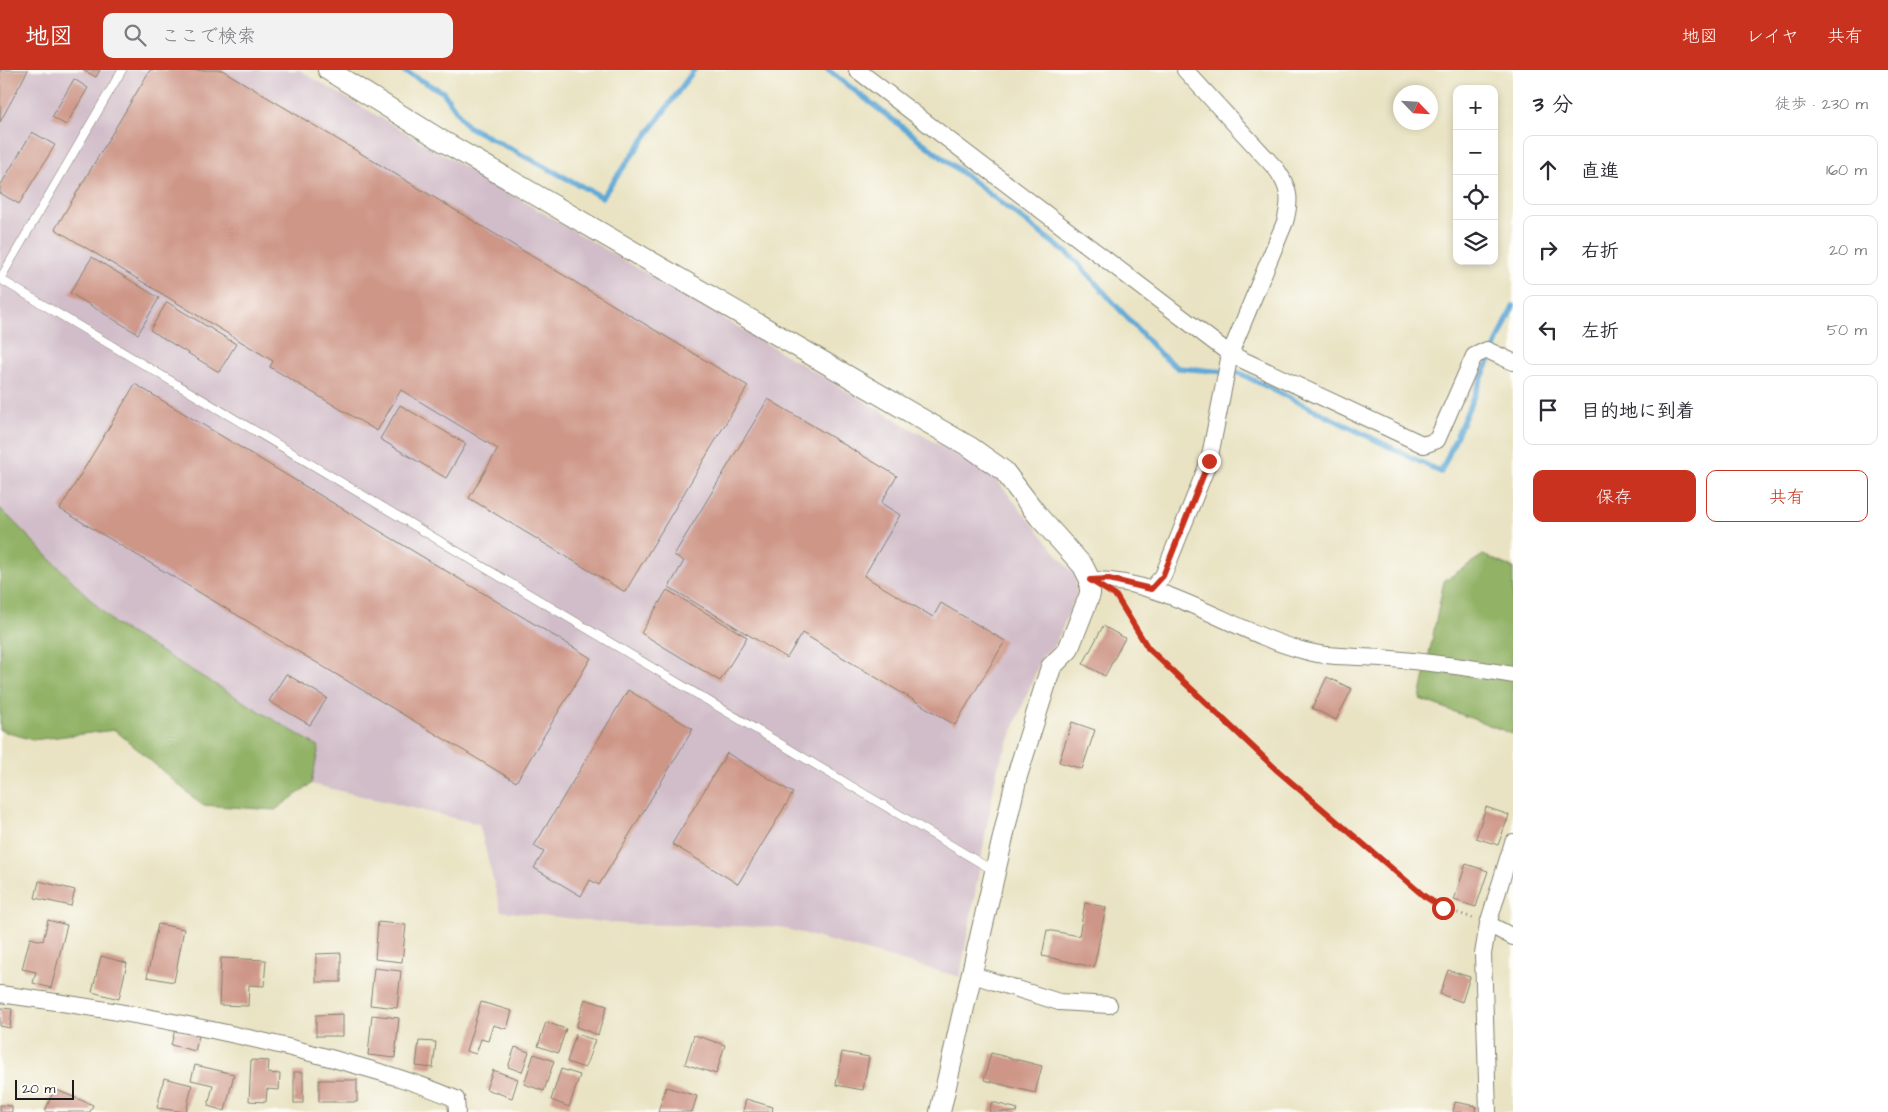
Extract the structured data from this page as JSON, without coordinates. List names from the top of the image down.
{
  "scale_bar": "20 m",
  "north": "bottom right",
  "page": {
    "header": "地図",
    "search": "ここで検索",
    "nav": ["地図", "レイヤ", "共有"],
    "heading": ["3 分", "徒歩 · 230 m"],
    "map_buttons": ["+", "−"],
    "list": [
      ["直進", "160 m"],
      ["右折", "20 m"],
      ["左折", "50 m"],
      "目的地に到着"
    ],
    "buttons": ["保存", "共有"],
    "scale": "20 m"
  }
}
